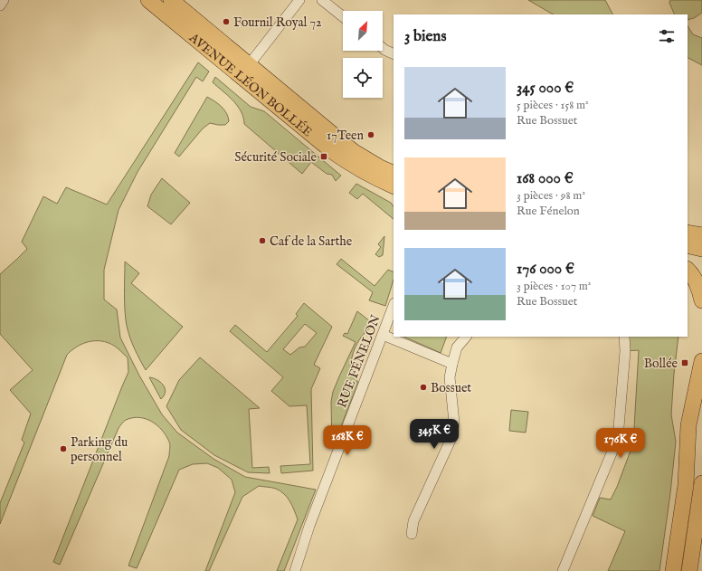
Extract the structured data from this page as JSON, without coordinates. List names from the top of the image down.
{
  "streets": {
    "main road": ["AVENUE LÉON BOLLÉE"],
    "street": ["RUE FÉNELON"]
  },
  "places": {
    "other": [
      "Fournil Royal 72",
      "17Teen",
      "Caf de la Sarthe",
      "Bossuet",
      "Parking du personnel"
    ],
    "transit": ["Sécurité Sociale", "Bollée"]
  },
  "north": "top right",
  "page": {
    "heading": "3 biens",
    "list": [
      {
        "name": "345 000 €",
        "note": "5 pièces · 158 m² · Rue Bossuet"
      },
      {
        "name": "168 000 €",
        "note": "3 pièces · 98 m² · Rue Fénelon"
      },
      {
        "name": "176 000 €",
        "note": "3 pièces · 107 m² · Rue Bossuet"
      }
    ],
    "price": ["345K €", "168K €", "176K €"]
  }
}
